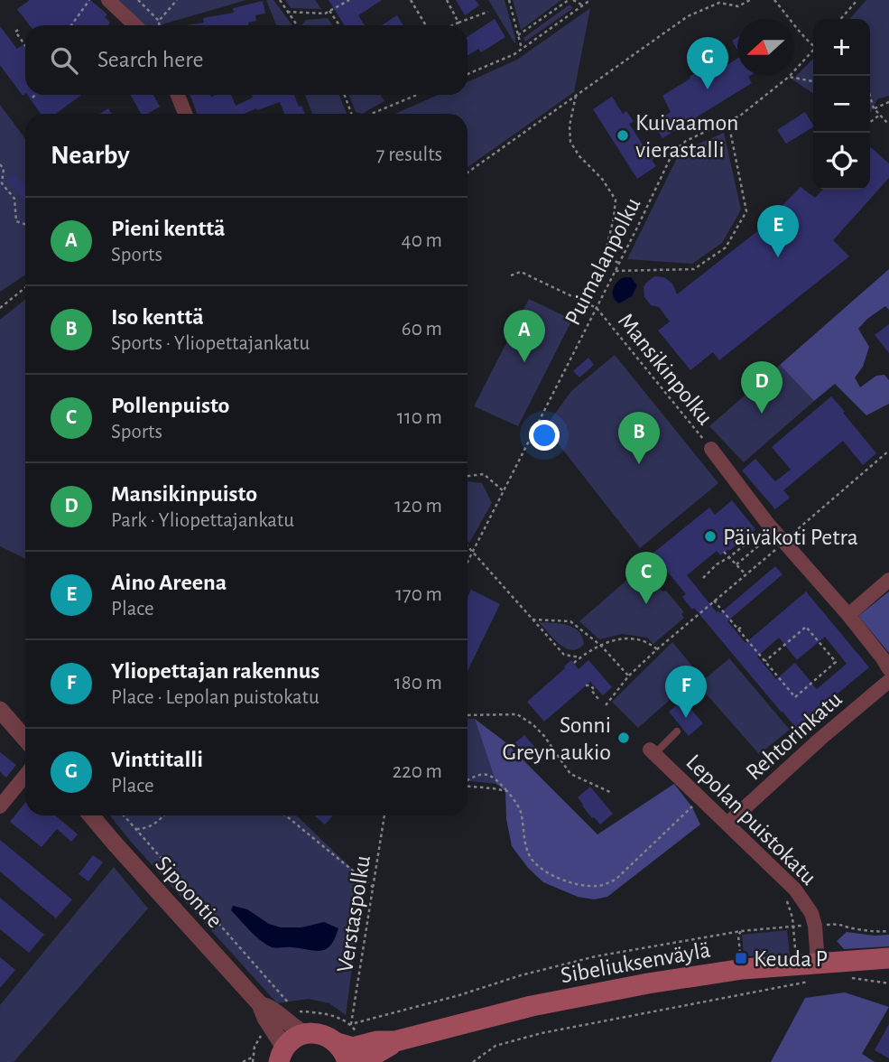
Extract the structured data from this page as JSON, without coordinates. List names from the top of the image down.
{
  "streets": {
    "main road": ["Sibeliuksenväylä"],
    "street": ["Rehtorinkatu", "Lepolan puistokatu", "Sipoontie"],
    "path": ["Puimalanpolku", "Mansikinpolku", "Verstaspolku"]
  },
  "crossings": [
    ["Puimalanpolku", "Mansikinpolku"],
    ["Rehtorinkatu", "Lepolan puistokatu"],
    ["Lepolan puistokatu", "Sibeliuksenväylä"],
    ["Sipoontie", "Sibeliuksenväylä"]
  ],
  "places": {
    "other": ["Kuivaamon vierastalli", "Päiväkoti Petra", "Sonni Greyn aukio"],
    "transit": ["Keuda P"]
  },
  "north": "left",
  "page": {
    "map_buttons": ["+", "−"],
    "search": "Search here",
    "pins": [
      "G",
      "E",
      "A",
      "D",
      "B",
      "C",
      "F"
    ],
    "heading": ["Nearby", "7 results"],
    "list": [
      {
        "mark": "A",
        "name": "Pieni kenttä",
        "note": "Sports",
        "value": "40 m"
      },
      {
        "mark": "B",
        "name": "Iso kenttä",
        "note": "Sports · Yliopettajankatu",
        "value": "60 m"
      },
      {
        "mark": "C",
        "name": "Pollenpuisto",
        "note": "Sports",
        "value": "110 m"
      },
      {
        "mark": "D",
        "name": "Mansikinpuisto",
        "note": "Park · Yliopettajankatu",
        "value": "120 m"
      },
      {
        "mark": "E",
        "name": "Aino Areena",
        "note": "Place",
        "value": "170 m"
      },
      {
        "mark": "F",
        "name": "Yliopettajan rakennus",
        "note": "Place · Lepolan puistokatu",
        "value": "180 m"
      },
      {
        "mark": "G",
        "name": "Vinttitalli",
        "note": "Place",
        "value": "220 m"
      }
    ]
  }
}
